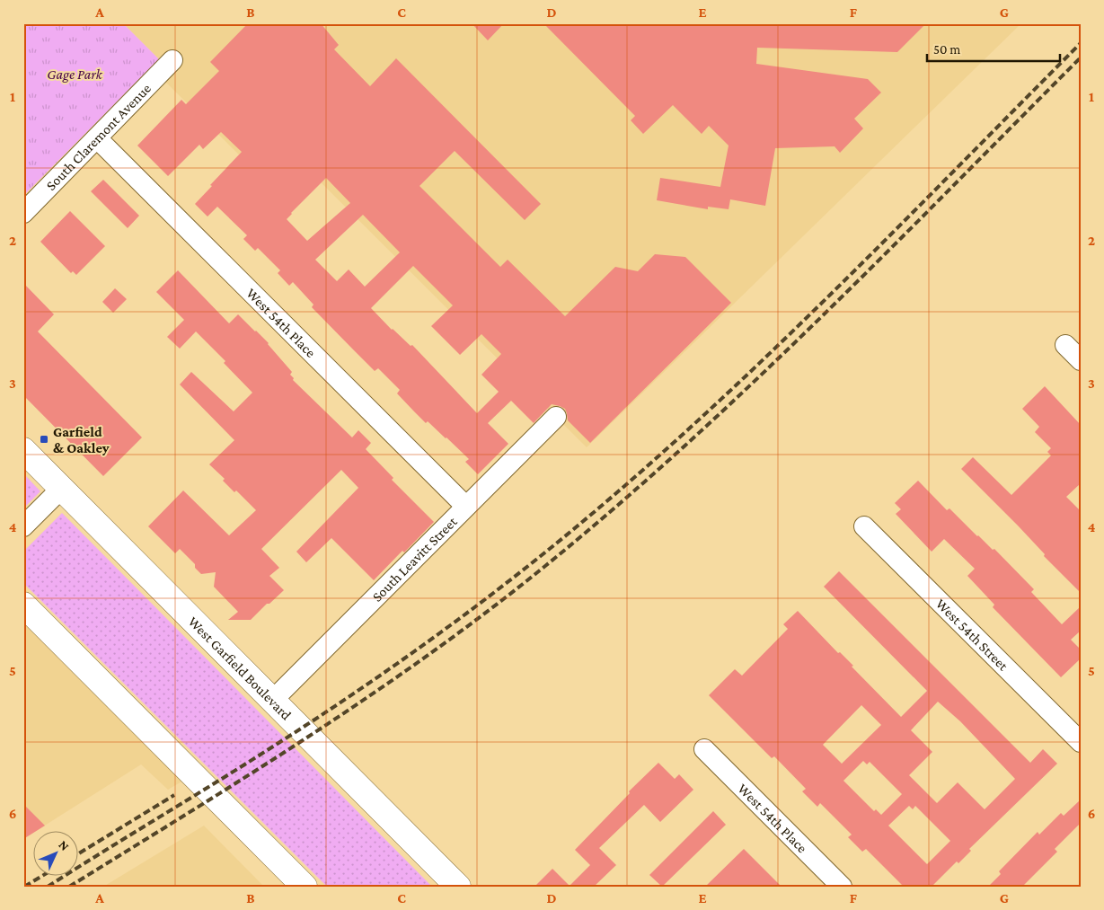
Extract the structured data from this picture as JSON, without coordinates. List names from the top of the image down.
{
  "streets": {
    "street": [
      "South Claremont Avenue",
      "West 54th Place",
      "South Leavitt Street",
      "West 54th Street",
      "West Garfield Boulevard"
    ]
  },
  "crossings": [
    ["South Claremont Avenue", "West 54th Place"],
    ["West 54th Place", "South Leavitt Street"],
    ["South Leavitt Street", "West Garfield Boulevard"]
  ],
  "parks": ["Gage Park"],
  "places": {
    "transit": ["Garfield & Oakley"]
  },
  "scale_bar": "50 m",
  "north": "top right",
  "grid": {
    "columns": [
      "A",
      "B",
      "C",
      "D",
      "E",
      "F",
      "G"
    ],
    "rows": [
      "1",
      "2",
      "3",
      "4",
      "5",
      "6"
    ]
  }
}
